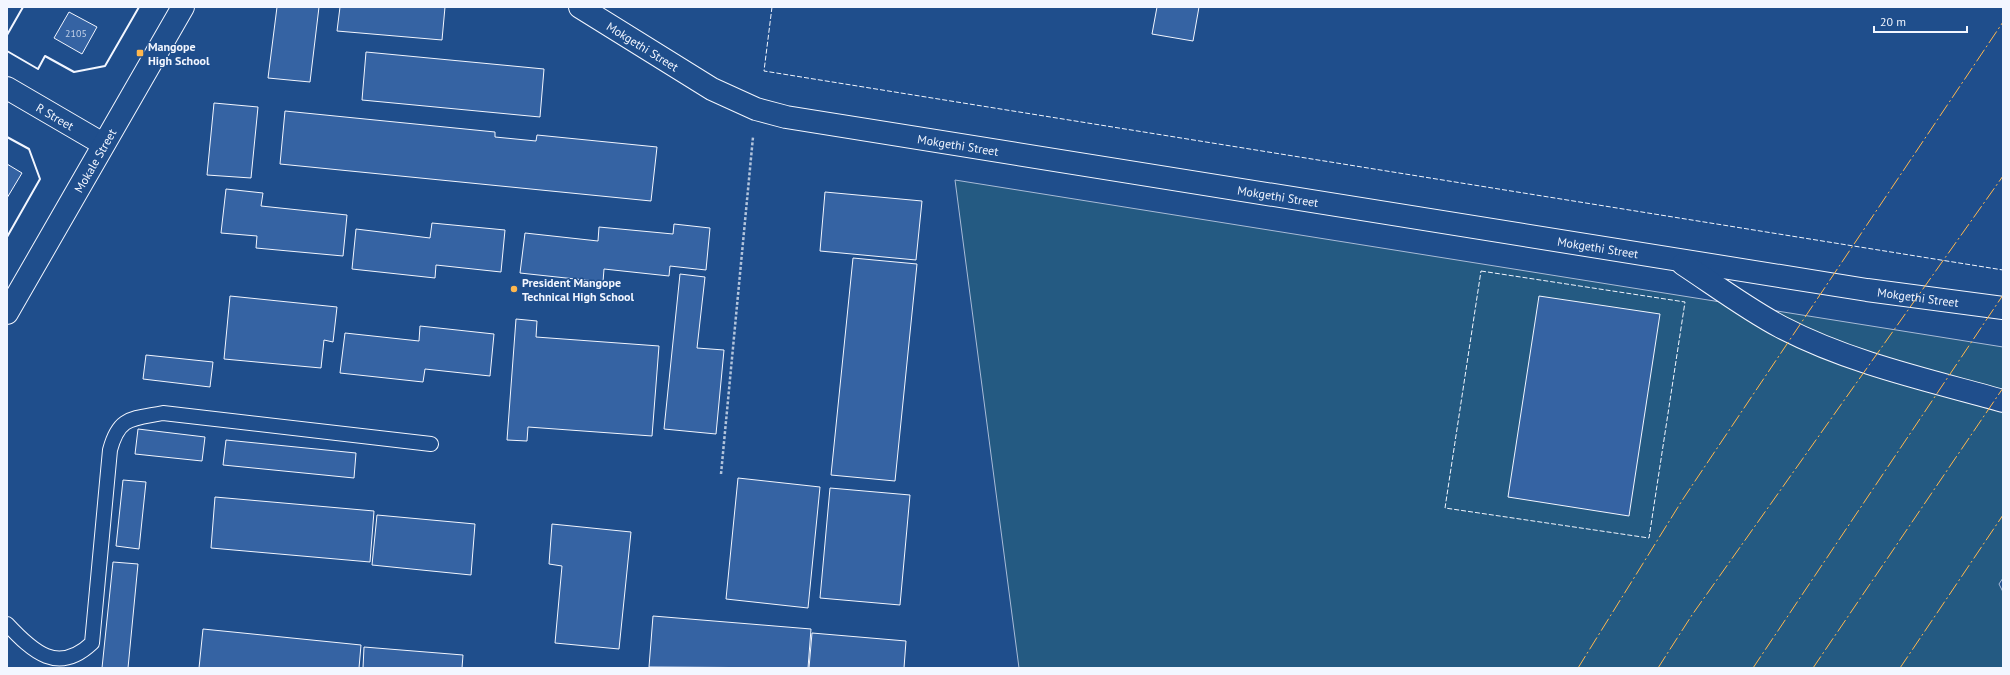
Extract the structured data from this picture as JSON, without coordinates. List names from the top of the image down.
{
  "streets": {
    "street": ["Mokgethi Street", "R Street", "Mokale Street"]
  },
  "crossings": [
    ["R Street", "Mokale Street"]
  ],
  "places": {
    "transit": ["Mangope High School"],
    "other": ["President Mangope Technical High School"]
  },
  "house_numbers": ["2105"],
  "scale_bar": "20 m"
}
